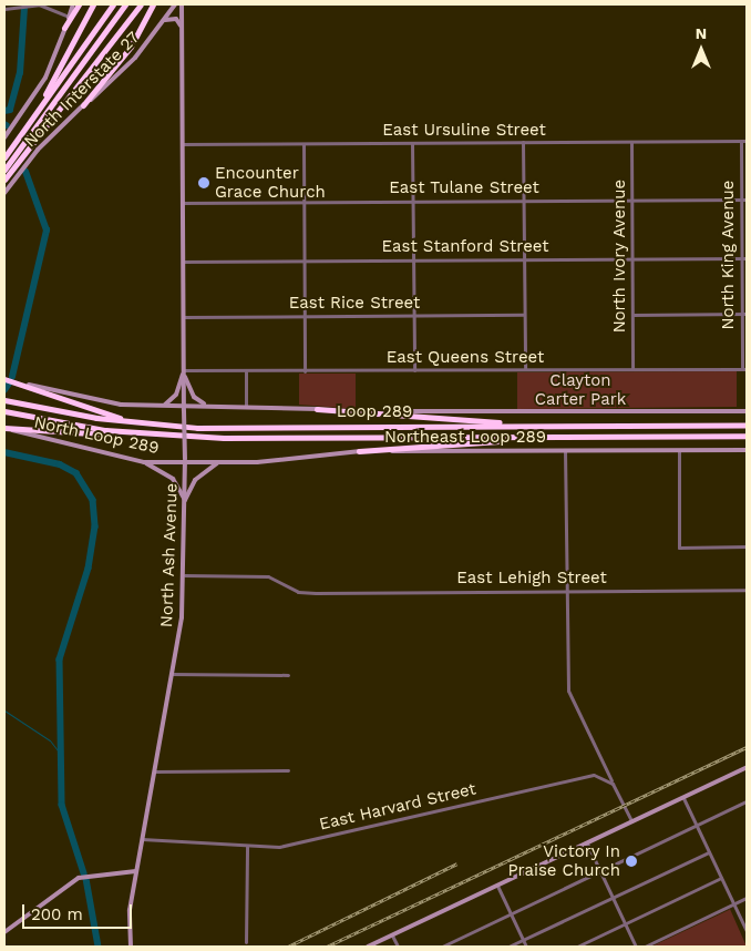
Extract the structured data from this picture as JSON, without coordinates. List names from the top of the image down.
{
  "streets": {
    "highway": ["Loop 289"],
    "main road": [
      "North Interstate 27",
      "North Loop 289",
      "Northeast Loop 289",
      "North Ash Avenue"
    ],
    "street": [
      "East Ursuline Street",
      "East Tulane Street",
      "East Stanford Street",
      "North King Avenue",
      "North Ivory Avenue",
      "East Rice Street",
      "East Queens Street",
      "East Lehigh Street",
      "East Harvard Street"
    ]
  },
  "crossings": [
    ["East Ursuline Street", "North King Avenue"],
    ["East Ursuline Street", "North Ivory Avenue"],
    ["East Ursuline Street", "North Ash Avenue"],
    ["East Tulane Street", "North King Avenue"],
    ["East Tulane Street", "North Ivory Avenue"],
    ["East Tulane Street", "North Ash Avenue"],
    ["East Stanford Street", "North King Avenue"],
    ["East Stanford Street", "North Ivory Avenue"],
    ["East Stanford Street", "North Ash Avenue"],
    ["North King Avenue", "East Queens Street"],
    ["North Ivory Avenue", "East Queens Street"],
    ["East Rice Street", "North Ash Avenue"],
    ["East Queens Street", "North Ash Avenue"],
    ["North Loop 289", "Northeast Loop 289"],
    ["North Loop 289", "North Ash Avenue"],
    ["Northeast Loop 289", "North Ash Avenue"],
    ["North Ash Avenue", "East Lehigh Street"],
    ["North Ash Avenue", "East Harvard Street"]
  ],
  "parks": ["Clayton Carter Park"],
  "places": ["Encounter Grace Church", "Victory In Praise Church"],
  "scale_bar": "200 m",
  "north": "top"
}
